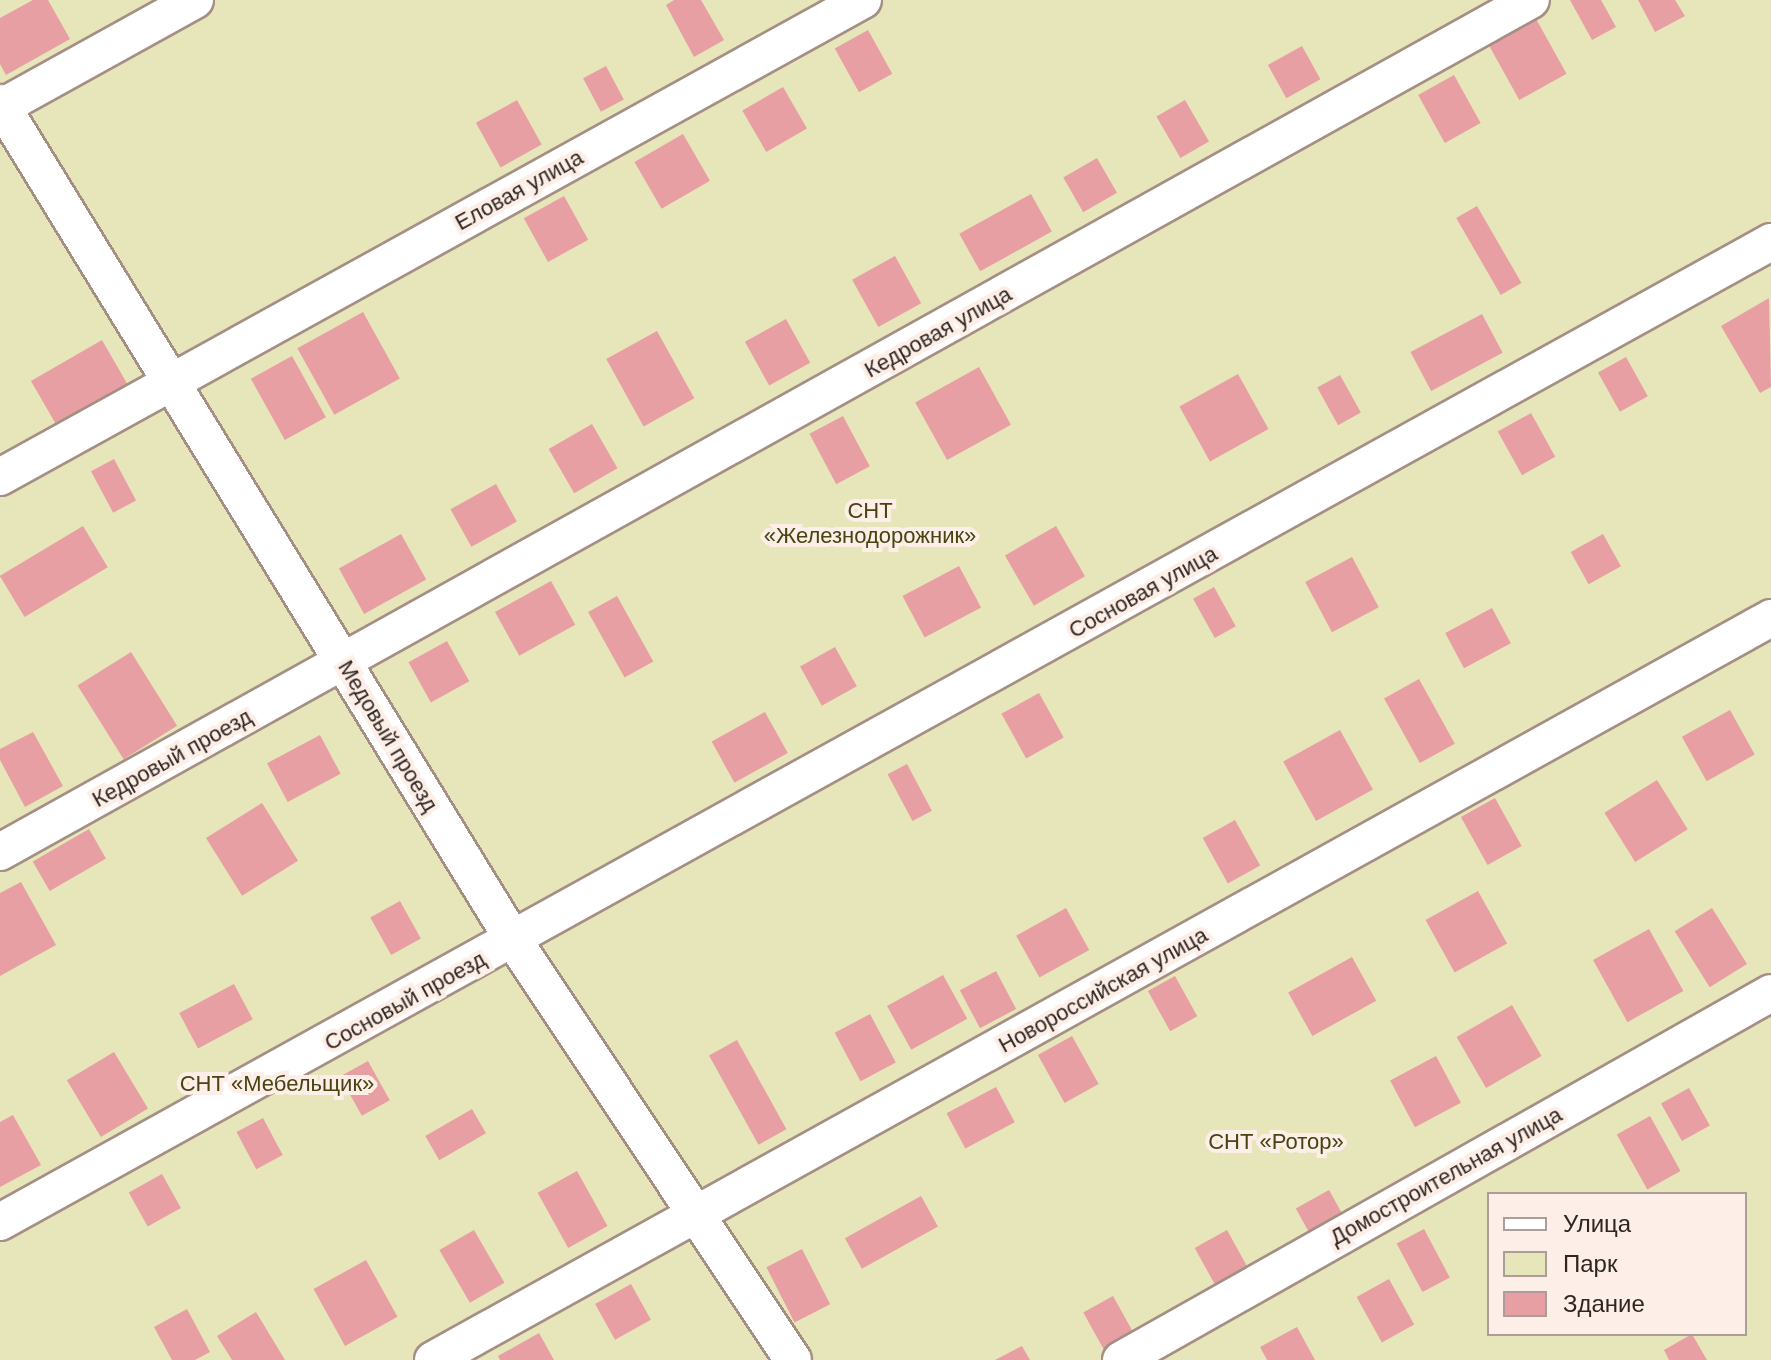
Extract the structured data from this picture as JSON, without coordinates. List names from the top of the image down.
{
  "streets": {
    "street": [
      "Еловая улица",
      "Кедровая улица",
      "Сосновая улица",
      "Медовый проезд",
      "Кедровый проезд",
      "Новороссийская улица",
      "Сосновый проезд",
      "Домостроительная улица"
    ]
  },
  "crossings": [
    ["Еловая улица", "Медовый проезд"],
    ["Кедровая улица", "Медовый проезд"],
    ["Кедровая улица", "Кедровый проезд"],
    ["Сосновая улица", "Медовый проезд"],
    ["Сосновая улица", "Сосновый проезд"],
    ["Медовый проезд", "Кедровый проезд"],
    ["Медовый проезд", "Новороссийская улица"],
    ["Медовый проезд", "Сосновый проезд"]
  ],
  "parks": ["СНТ «Железнодорожник»", "СНТ «Мебельщик»", "СНТ «Ротор»"],
  "legend": ["Улица", "Парк", "Здание"]
}
